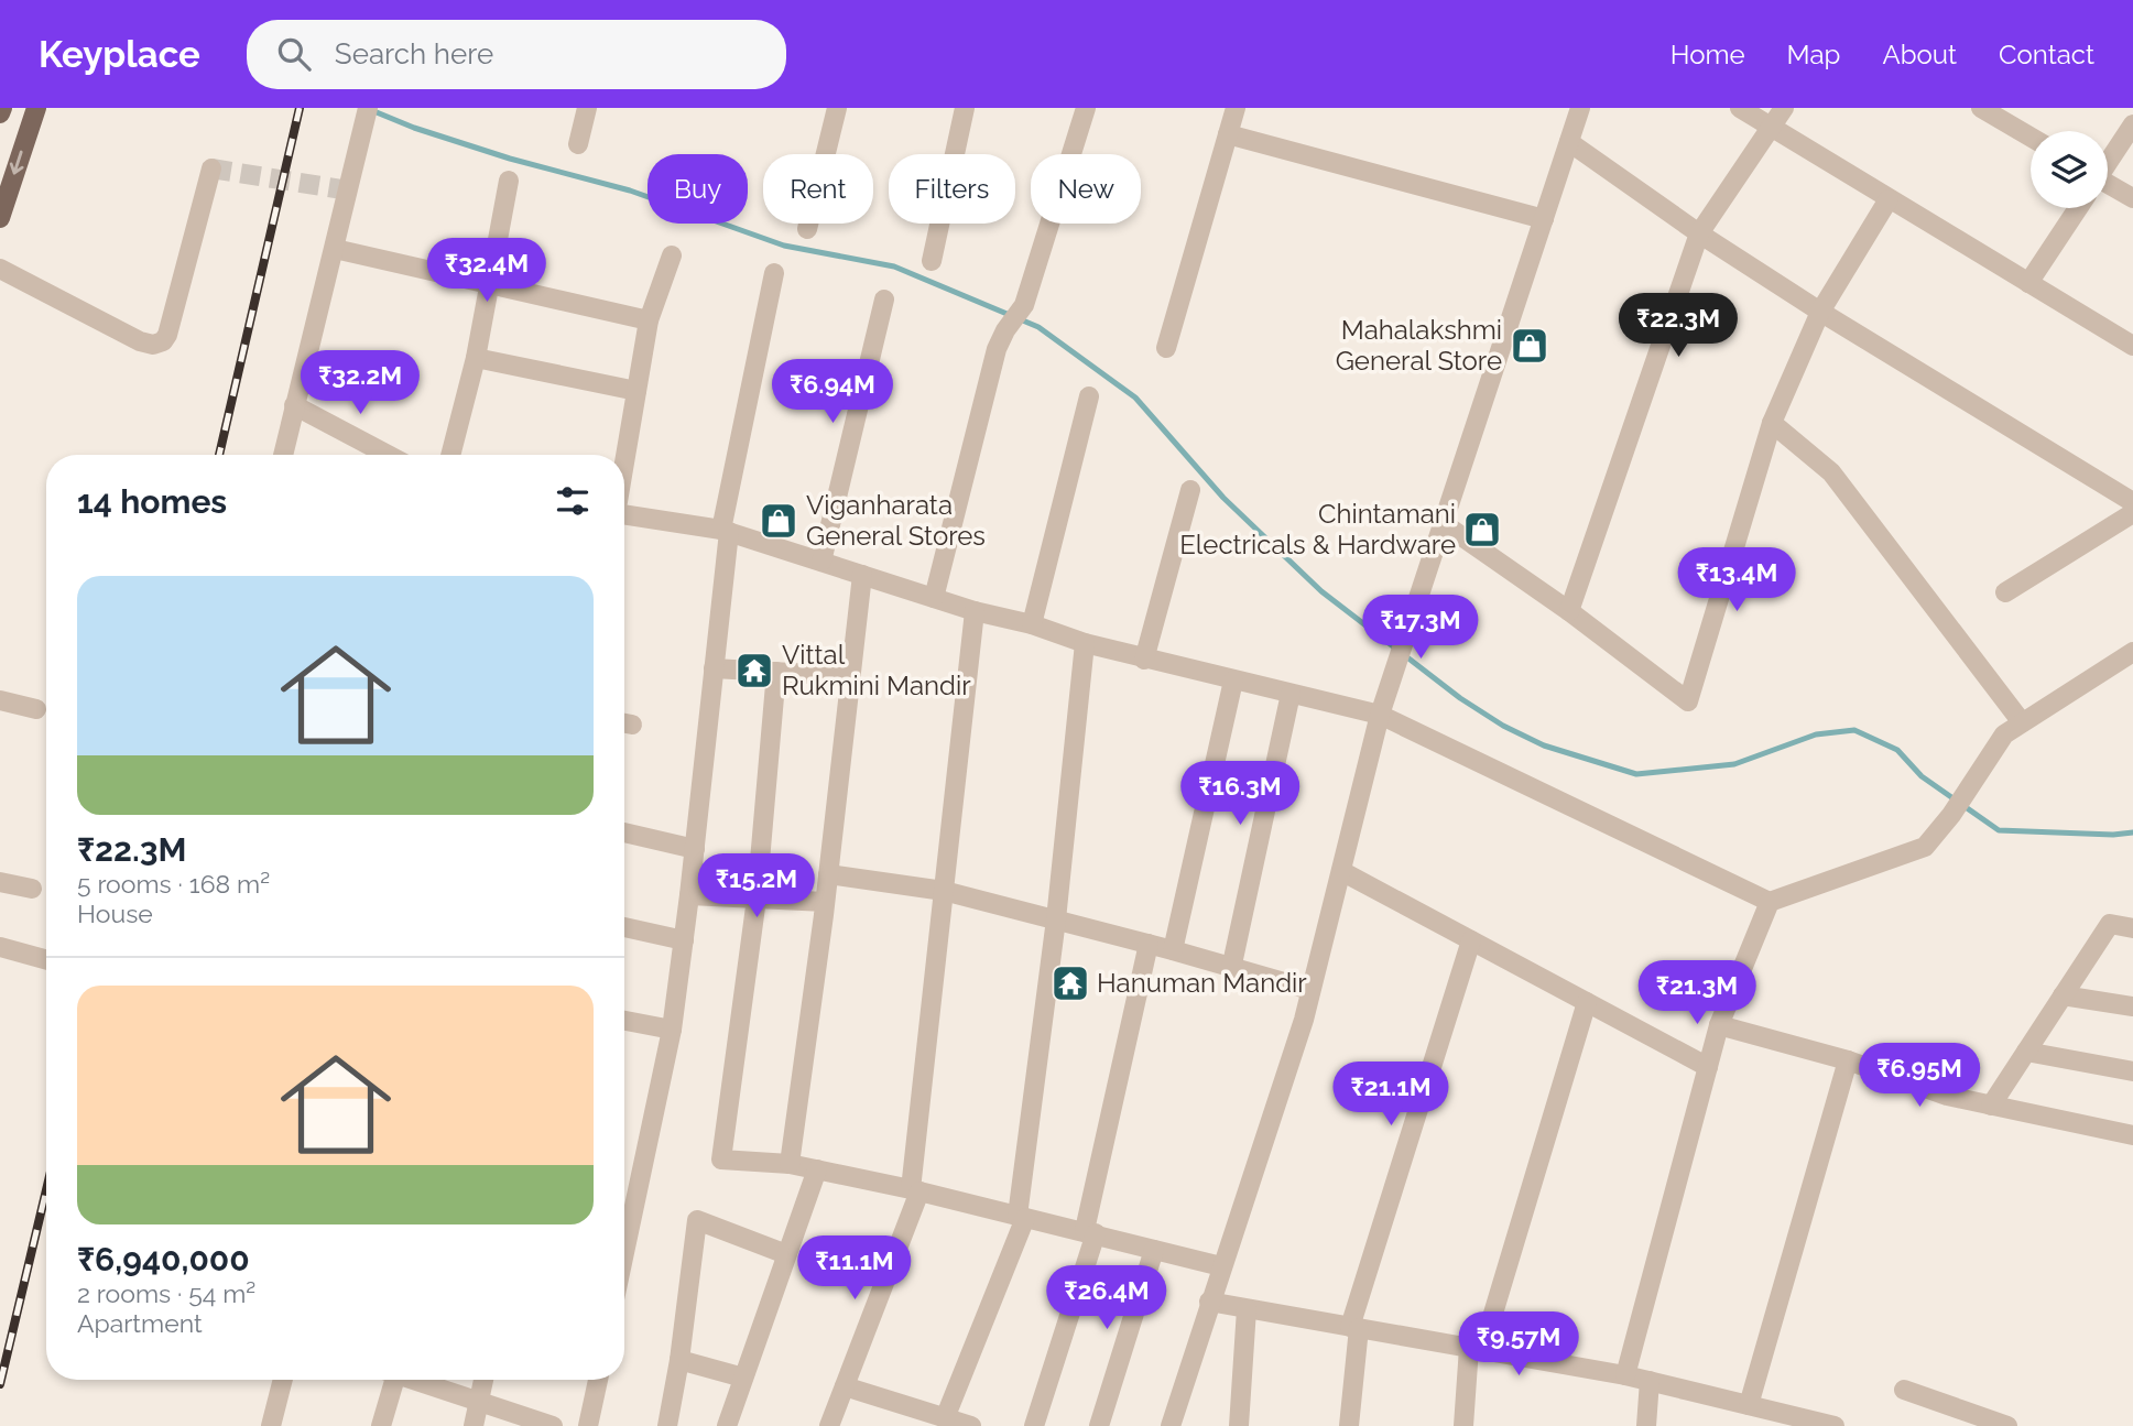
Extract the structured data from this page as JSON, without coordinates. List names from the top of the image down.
{
  "places": {
    "shop": ["Mahalakshmi General Store", "Viganharata General Stores", "Chintamani Electricals & Hardware"],
    "temple": ["Vittal Rukmini Mandir", "Hanuman Mandir"]
  },
  "page": {
    "header": "Keyplace",
    "search": "Search here",
    "nav": [
      "Home",
      "Map",
      "About",
      "Contact"
    ],
    "chip": [
      "Buy",
      "Rent",
      "Filters",
      "New"
    ],
    "price": [
      "₹32.4M",
      "₹22.3M",
      "₹32.2M",
      "₹6.94M",
      "₹13.4M",
      "₹17.3M",
      "₹16.3M",
      "₹15.2M",
      "₹21.3M",
      "₹6.95M",
      "₹21.1M",
      "₹11.1M",
      "₹26.4M",
      "₹9.57M"
    ],
    "heading": "14 homes",
    "list": [
      {
        "name": "₹22.3M",
        "note": "5 rooms · 168 m² · House"
      },
      {
        "name": "₹6,940,000",
        "note": "2 rooms · 54 m² · Apartment"
      }
    ]
  }
}
